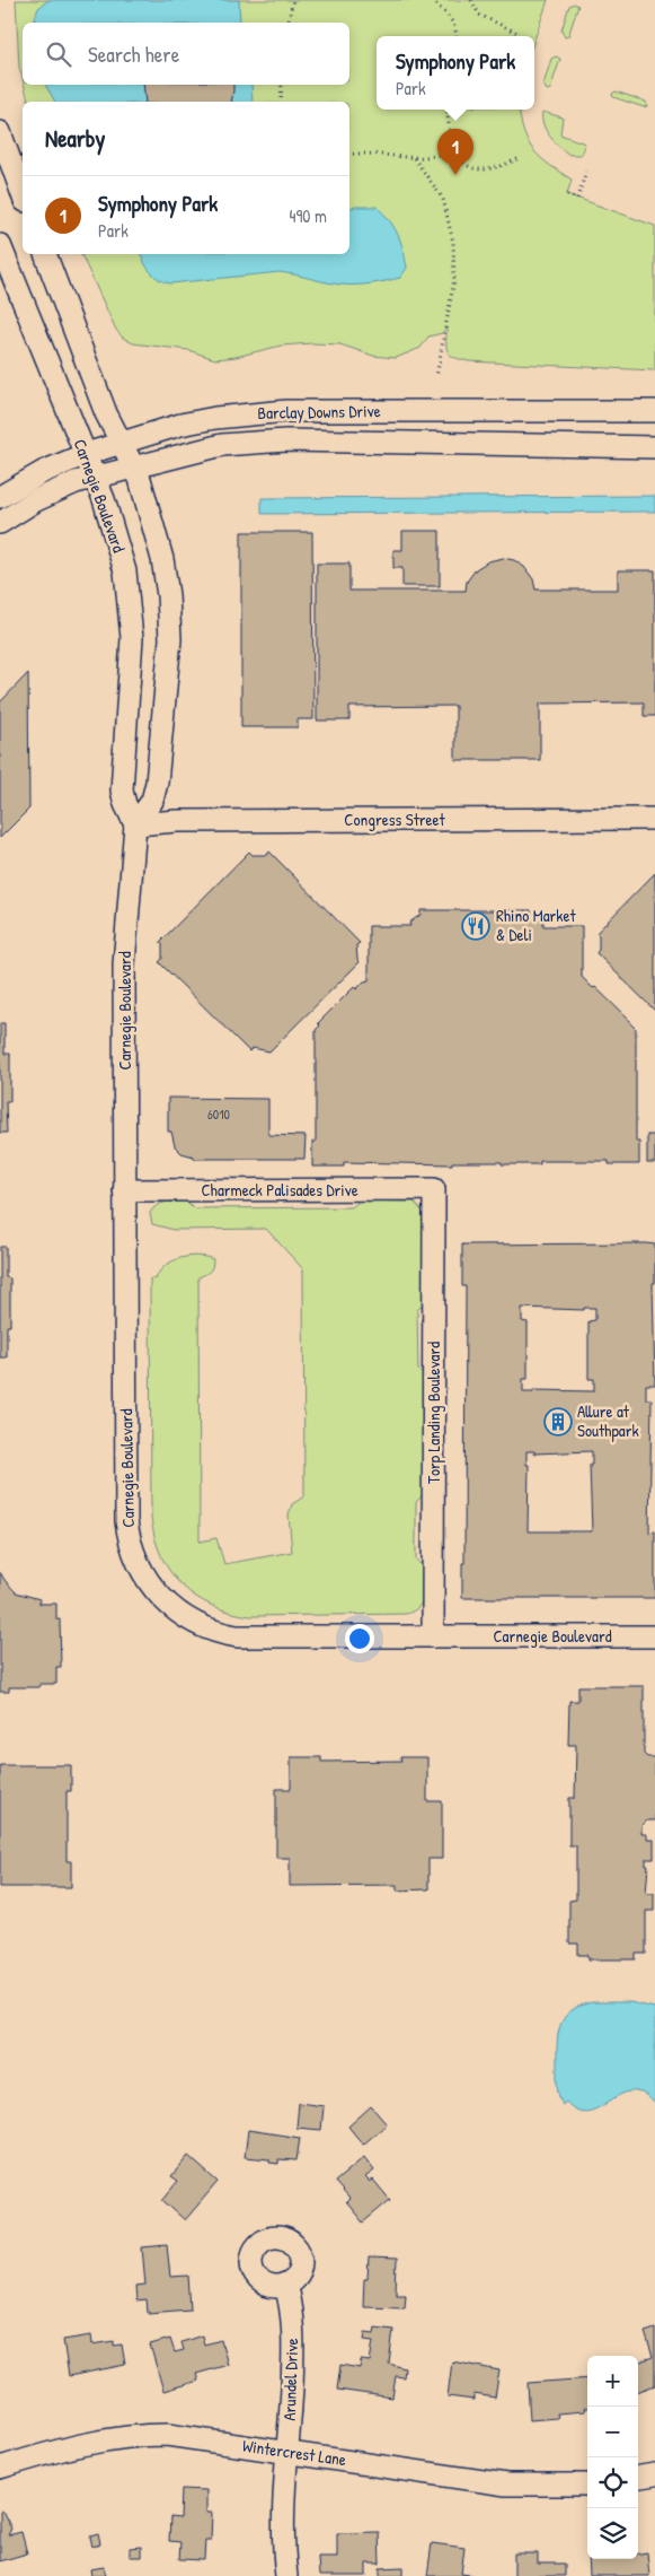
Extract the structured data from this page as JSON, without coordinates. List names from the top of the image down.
{
  "streets": {
    "street": [
      "Barclay Downs Drive",
      "Carnegie Boulevard",
      "Congress Street",
      "Charmeck Palisades Drive",
      "Torp Landing Boulevard",
      "Arundel Drive",
      "Wintercrest Lane"
    ]
  },
  "crossings": [
    ["Barclay Downs Drive", "Carnegie Boulevard"],
    ["Carnegie Boulevard", "Congress Street"],
    ["Carnegie Boulevard", "Charmeck Palisades Drive"],
    ["Carnegie Boulevard", "Torp Landing Boulevard"],
    ["Charmeck Palisades Drive", "Torp Landing Boulevard"],
    ["Arundel Drive", "Wintercrest Lane"]
  ],
  "places": {
    "restaurant": ["Rhino Market & Deli"],
    "building": ["Allure at Southpark"]
  },
  "house_numbers": ["6010"],
  "page": {
    "search": "Search here",
    "popup": ["Symphony Park", "Park"],
    "heading": "Nearby",
    "pins": "1",
    "list": [
      {
        "mark": "1",
        "name": "Symphony Park",
        "note": "Park",
        "value": "490 m"
      }
    ],
    "map_buttons": ["+", "−"]
  }
}
